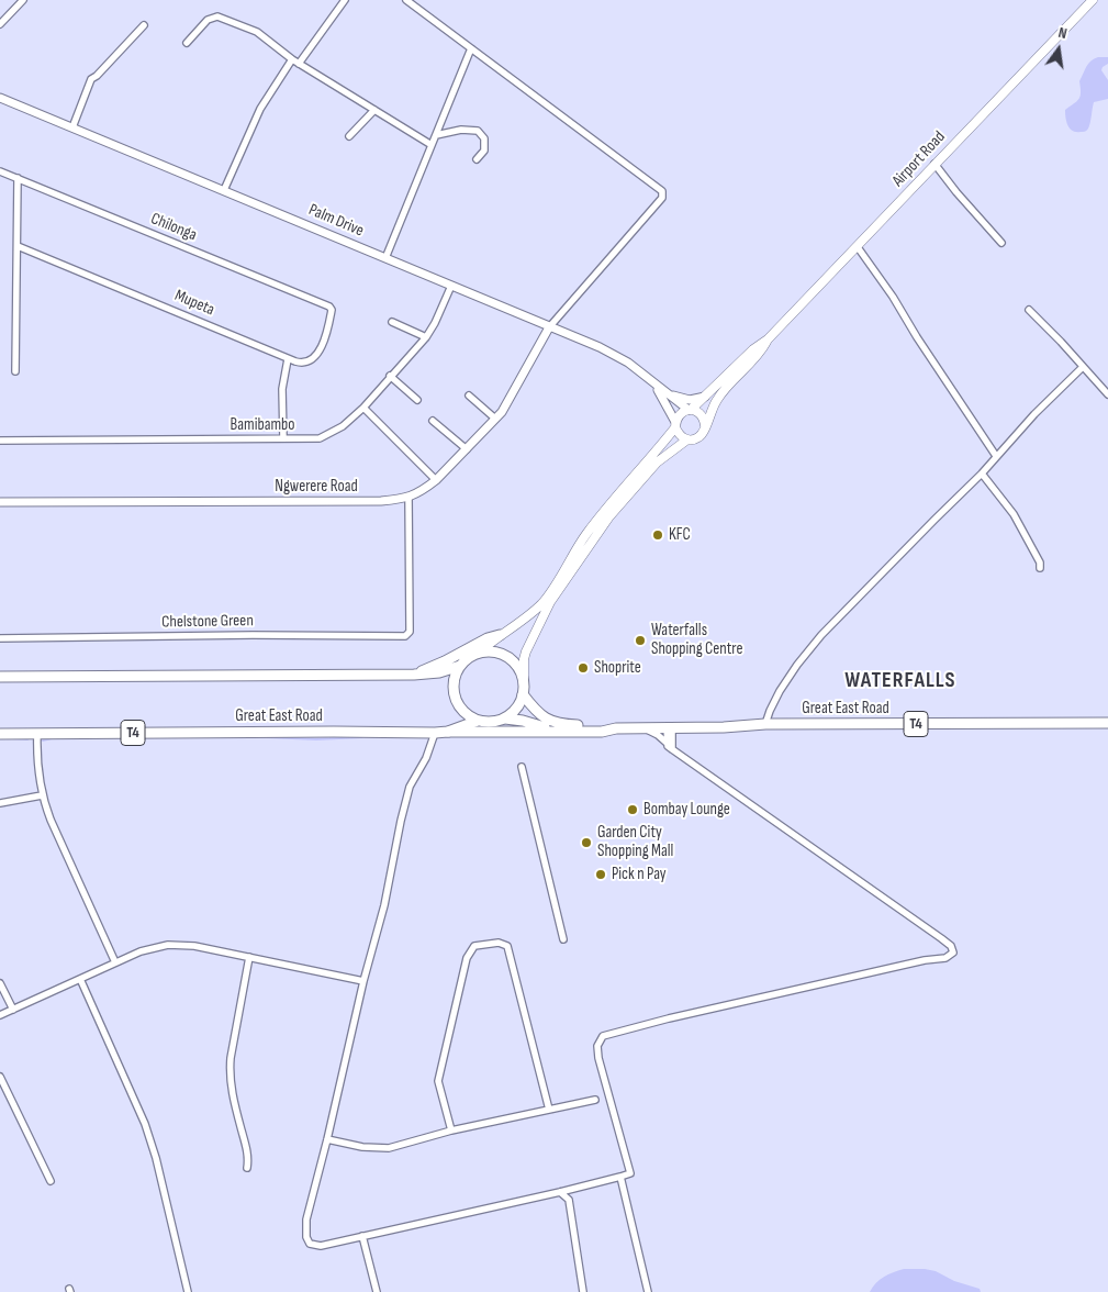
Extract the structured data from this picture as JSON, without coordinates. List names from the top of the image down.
{
  "streets": {
    "main road": ["Airport Road", "Great East Road", "T4"],
    "street": [
      "Palm Drive",
      "Chilonga",
      "Mupeta",
      "Bamibambo",
      "Ngwerere Road",
      "Chelstone Green"
    ]
  },
  "crossings": [
    ["Airport Road", "Palm Drive"],
    ["Palm Drive", "Bamibambo"],
    ["Palm Drive", "Ngwerere Road"],
    ["Chilonga", "Mupeta"],
    ["Ngwerere Road", "Chelstone Green"],
    ["Great East Road", "T4"]
  ],
  "districts": ["WATERFALLS"],
  "places": [
    "KFC",
    "Waterfalls Shopping Centre",
    "Shoprite",
    "Bombay Lounge",
    "Garden City Shopping Mall",
    "Pick n Pay"
  ],
  "north": "top"
}
